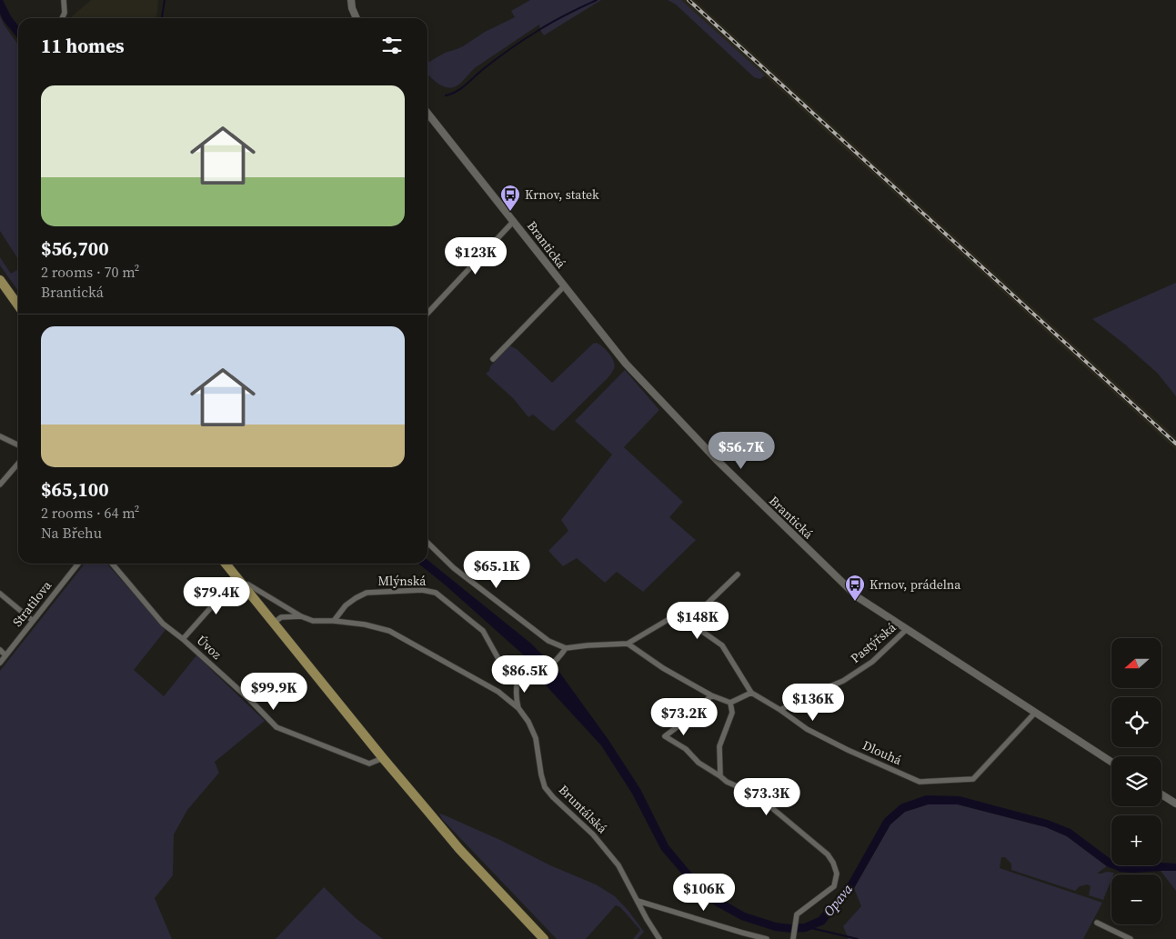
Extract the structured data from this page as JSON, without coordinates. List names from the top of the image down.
{
  "streets": {
    "main road": ["Bruntálská"],
    "street": [
      "Brantická",
      "Mlýnská",
      "Stratilova",
      "Pastýřská",
      "Úvoz",
      "Dlouhá"
    ]
  },
  "crossings": [
    ["Brantická", "Pastýřská"],
    ["Brantická", "Dlouhá"],
    ["Mlýnská", "Bruntálská"],
    ["Pastýřská", "Dlouhá"],
    ["Úvoz", "Bruntálská"]
  ],
  "water": ["Opava"],
  "places": {
    "bus stop": ["Krnov, statek", "Krnov, prádelna"]
  },
  "north": "left",
  "page": {
    "heading": "11 homes",
    "list": [
      {
        "name": "$56,700",
        "note": "2 rooms · 70 m² · Brantická"
      },
      {
        "name": "$65,100",
        "note": "2 rooms · 64 m² · Na Břehu"
      }
    ],
    "price": [
      "$123K",
      "$56.7K",
      "$65.1K",
      "$79.4K",
      "$148K",
      "$86.5K",
      "$99.9K",
      "$136K",
      "$73.2K",
      "$73.3K",
      "$106K"
    ],
    "map_buttons": ["+", "−"]
  }
}
